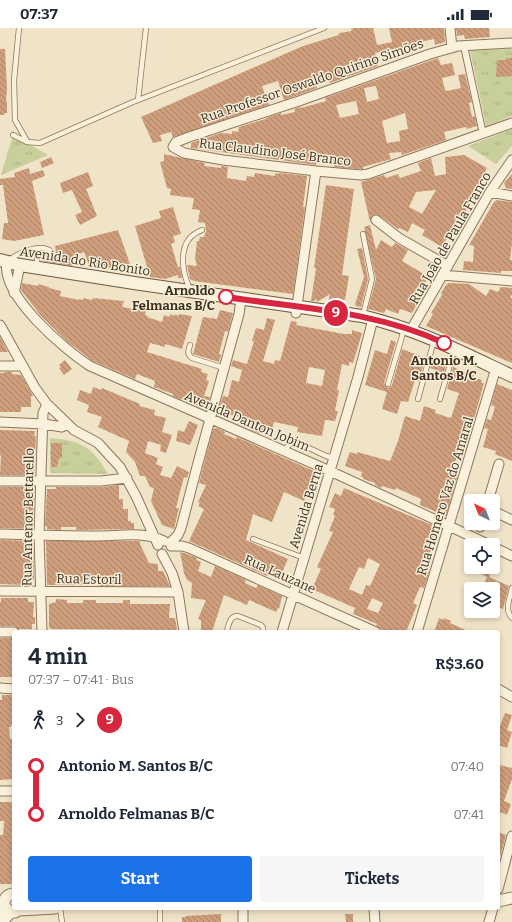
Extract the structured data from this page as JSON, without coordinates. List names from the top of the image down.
{
  "streets": {
    "main road": ["Avenida do Rio Bonito"],
    "street": [
      "Rua Professor Oswaldo Quirino Simões",
      "Rua Claudino José Branco",
      "Rua João de Paula Franco",
      "Avenida Danton Jobim",
      "Rua Homero Vaz do Amaral",
      "Avenida Berna",
      "Rua Antenor Bettarello",
      "Rua Lauzane",
      "Rua Estoril"
    ]
  },
  "crossings": [
    ["Rua Professor Oswaldo Quirino Simões", "Rua Claudino José Branco"],
    ["Rua João de Paula Franco", "Avenida do Rio Bonito"],
    ["Avenida do Rio Bonito", "Avenida Danton Jobim"],
    ["Avenida do Rio Bonito", "Rua Homero Vaz do Amaral"],
    ["Avenida do Rio Bonito", "Avenida Berna"],
    ["Avenida Danton Jobim", "Rua Homero Vaz do Amaral"],
    ["Avenida Danton Jobim", "Avenida Berna"],
    ["Avenida Berna", "Rua Lauzane"],
    ["Rua Antenor Bettarello", "Rua Estoril"]
  ],
  "places": ["Arnoldo Felmanas B/C", "Antonio M. Santos B/C"],
  "lines": ["bus line 9"],
  "north": "top left",
  "page": {
    "status": "07:37",
    "on_map": "9",
    "heading": ["4 min", "07:37 – 07:41 · Bus", "R$3.60"],
    "legs": ["3", "9"],
    "list": [
      {
        "name": "Antonio M. Santos B/C",
        "value": "07:40"
      },
      {
        "name": "Arnoldo Felmanas B/C",
        "value": "07:41"
      }
    ],
    "buttons": ["Start", "Tickets"]
  }
}
